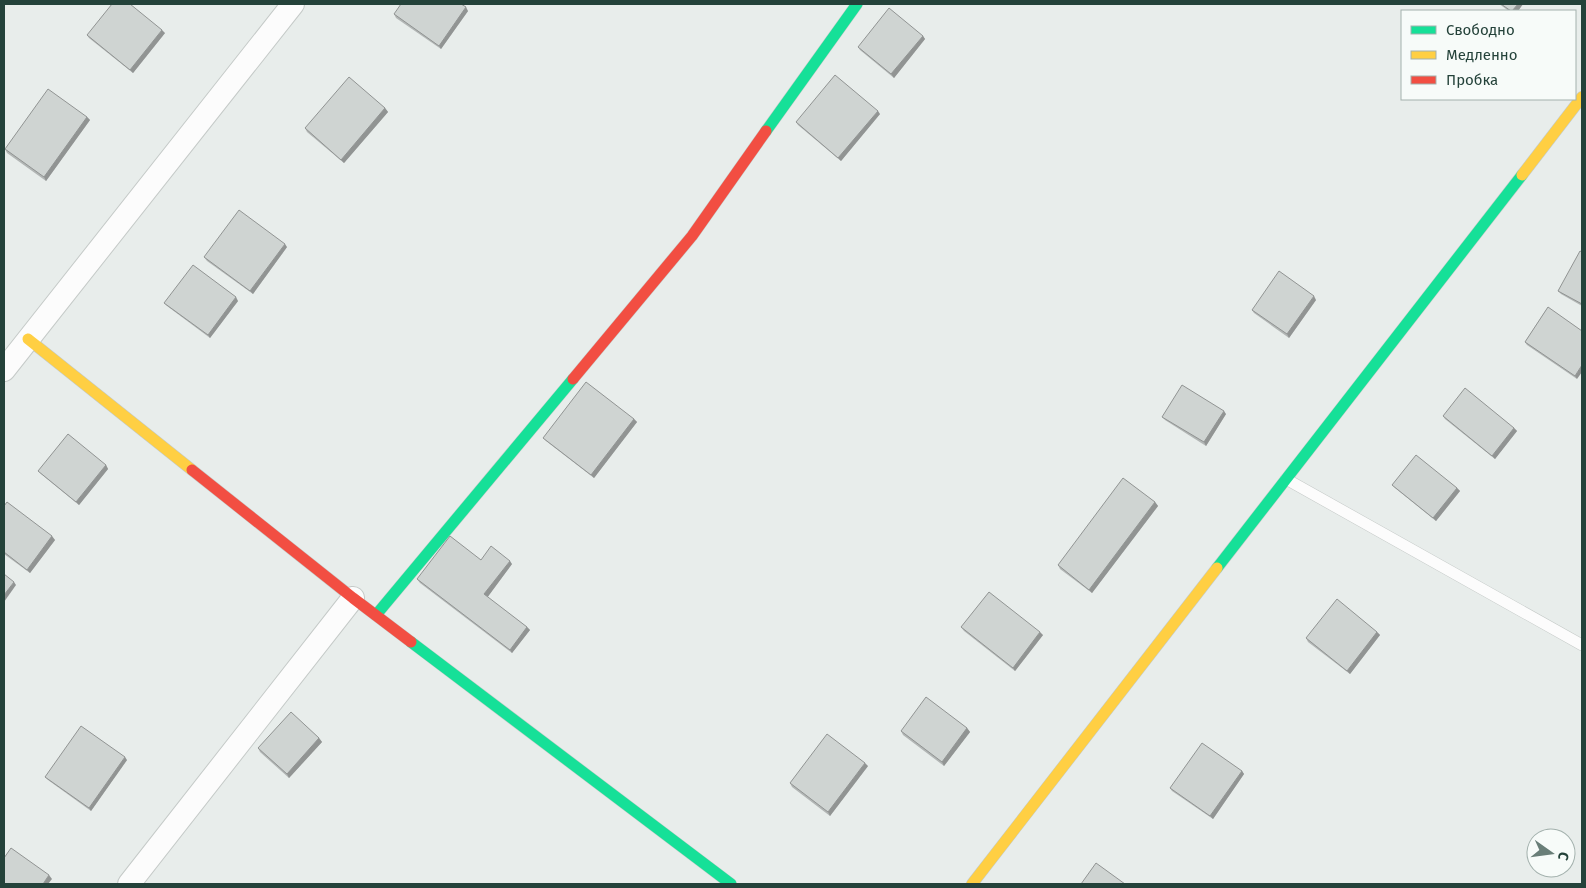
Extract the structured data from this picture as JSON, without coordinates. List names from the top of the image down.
{
  "legend": ["Свободно", "Медленно", "Пробка"],
  "north": "right"
}
